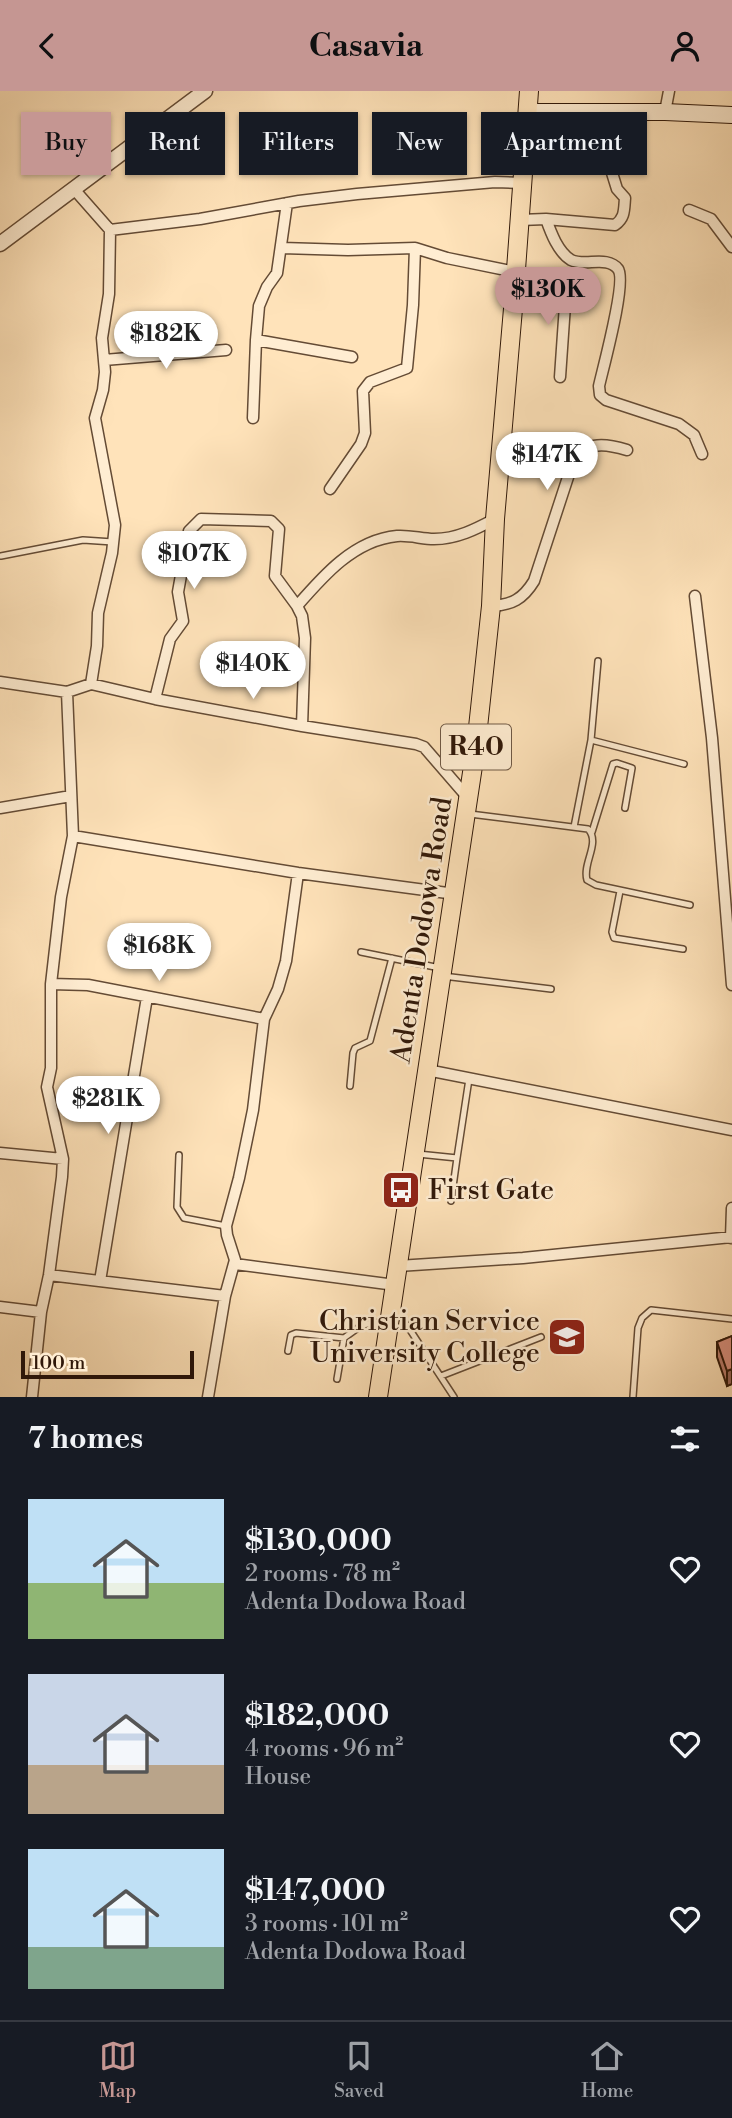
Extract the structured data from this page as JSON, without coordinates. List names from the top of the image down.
{
  "streets": {
    "main road": ["R40", "Adenta Dodowa Road"]
  },
  "places": {
    "bus stop": ["First Gate"],
    "school or university": ["Christian Service University College"]
  },
  "scale_bar": "100 m",
  "page": {
    "header": "Casavia",
    "chip": [
      "Buy",
      "Rent",
      "Filters",
      "New",
      "Apartment"
    ],
    "price": [
      "$130K",
      "$182K",
      "$147K",
      "$107K",
      "$140K",
      "$168K",
      "$281K"
    ],
    "scale": "100 m",
    "heading": "7 homes",
    "list": [
      {
        "name": "$130,000",
        "note": "2 rooms · 78 m² · Adenta Dodowa Road"
      },
      {
        "name": "$182,000",
        "note": "4 rooms · 96 m² · House"
      },
      {
        "name": "$147,000",
        "note": "3 rooms · 101 m² · Adenta Dodowa Road"
      }
    ],
    "tabs": ["Map", "Saved", "Home"]
  }
}
